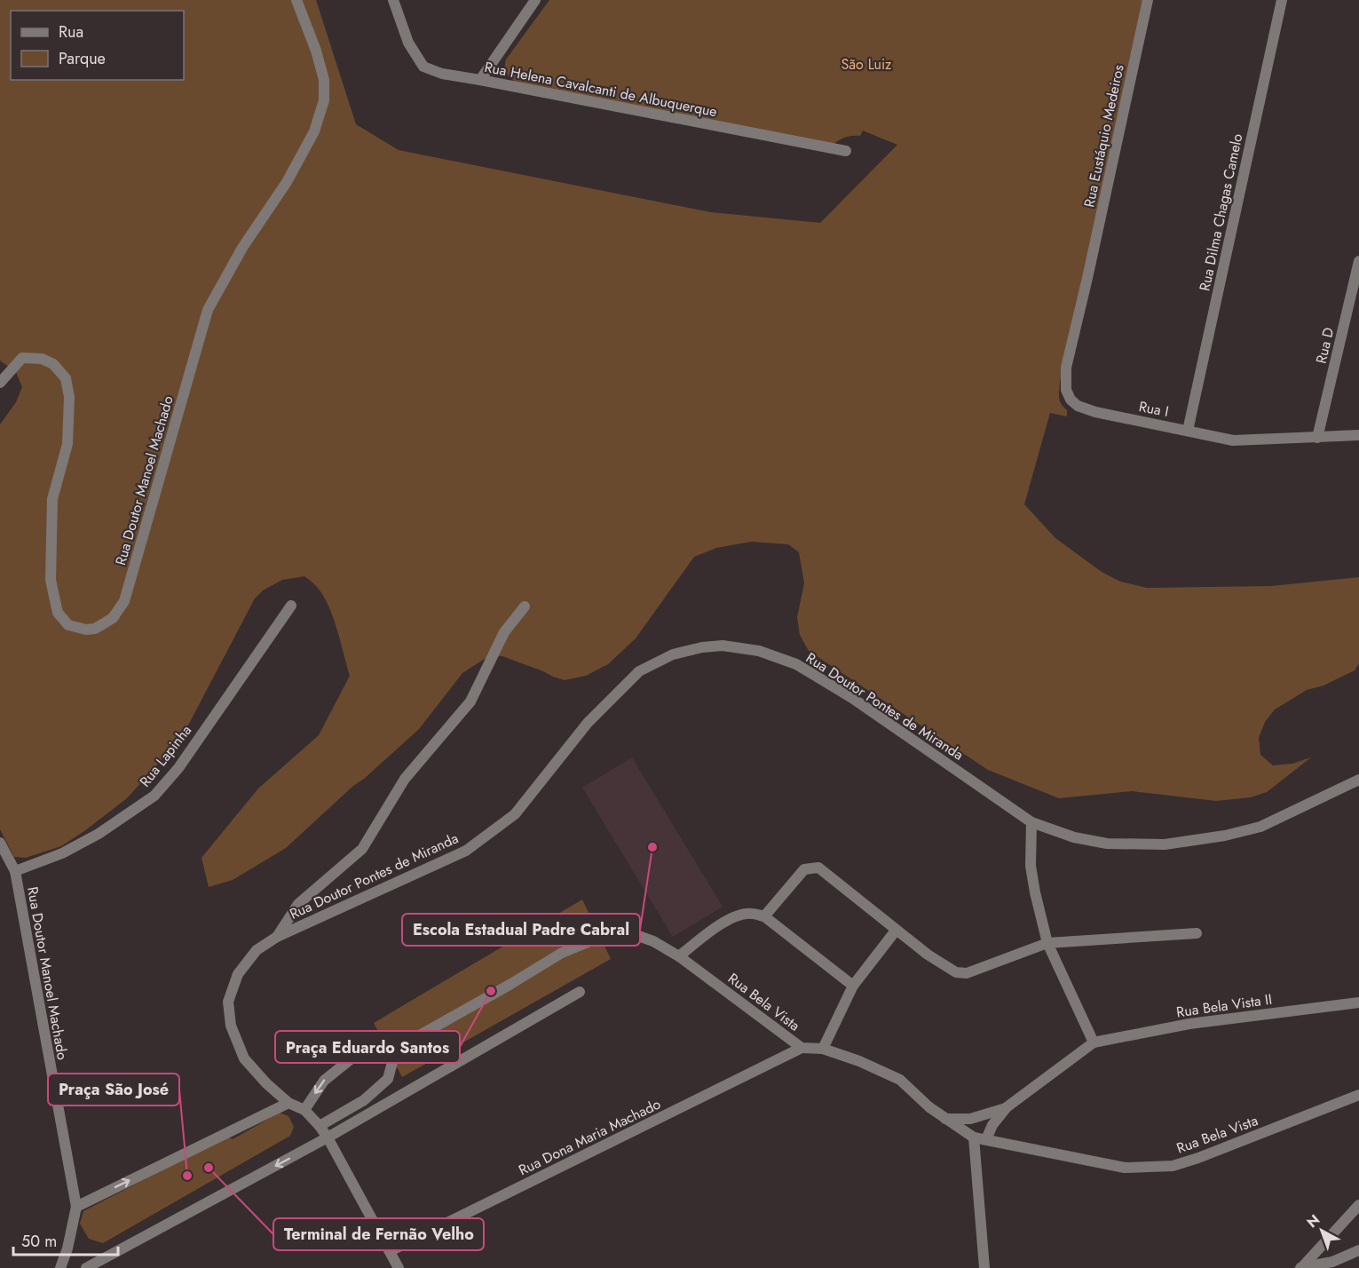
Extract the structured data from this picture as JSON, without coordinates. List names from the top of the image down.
{
  "streets": {
    "street": [
      "Rua Helena Cavalcanti de Albuquerque",
      "Rua Eustáquio Medeiros",
      "Rua Dilma Chagas Camelo",
      "Rua D",
      "Rua I",
      "Rua Doutor Manoel Machado",
      "Rua Doutor Pontes de Miranda",
      "Rua Lapinha",
      "Rua Bela Vista",
      "Rua Bela Vista II",
      "Rua Dona Maria Machado"
    ]
  },
  "crossings": [
    ["Rua Eustáquio Medeiros", "Rua I"],
    ["Rua Dilma Chagas Camelo", "Rua I"],
    ["Rua D", "Rua I"],
    ["Rua Doutor Manoel Machado", "Rua Lapinha"],
    ["Rua Bela Vista", "Rua Dona Maria Machado"]
  ],
  "parks": ["São Luiz"],
  "places": [
    "Escola Estadual Padre Cabral",
    "Praça Eduardo Santos",
    "Terminal de Fernão Velho",
    "Praça São José"
  ],
  "legend": ["Rua", "Parque"],
  "scale_bar": "50 m",
  "north": "top left"
}
